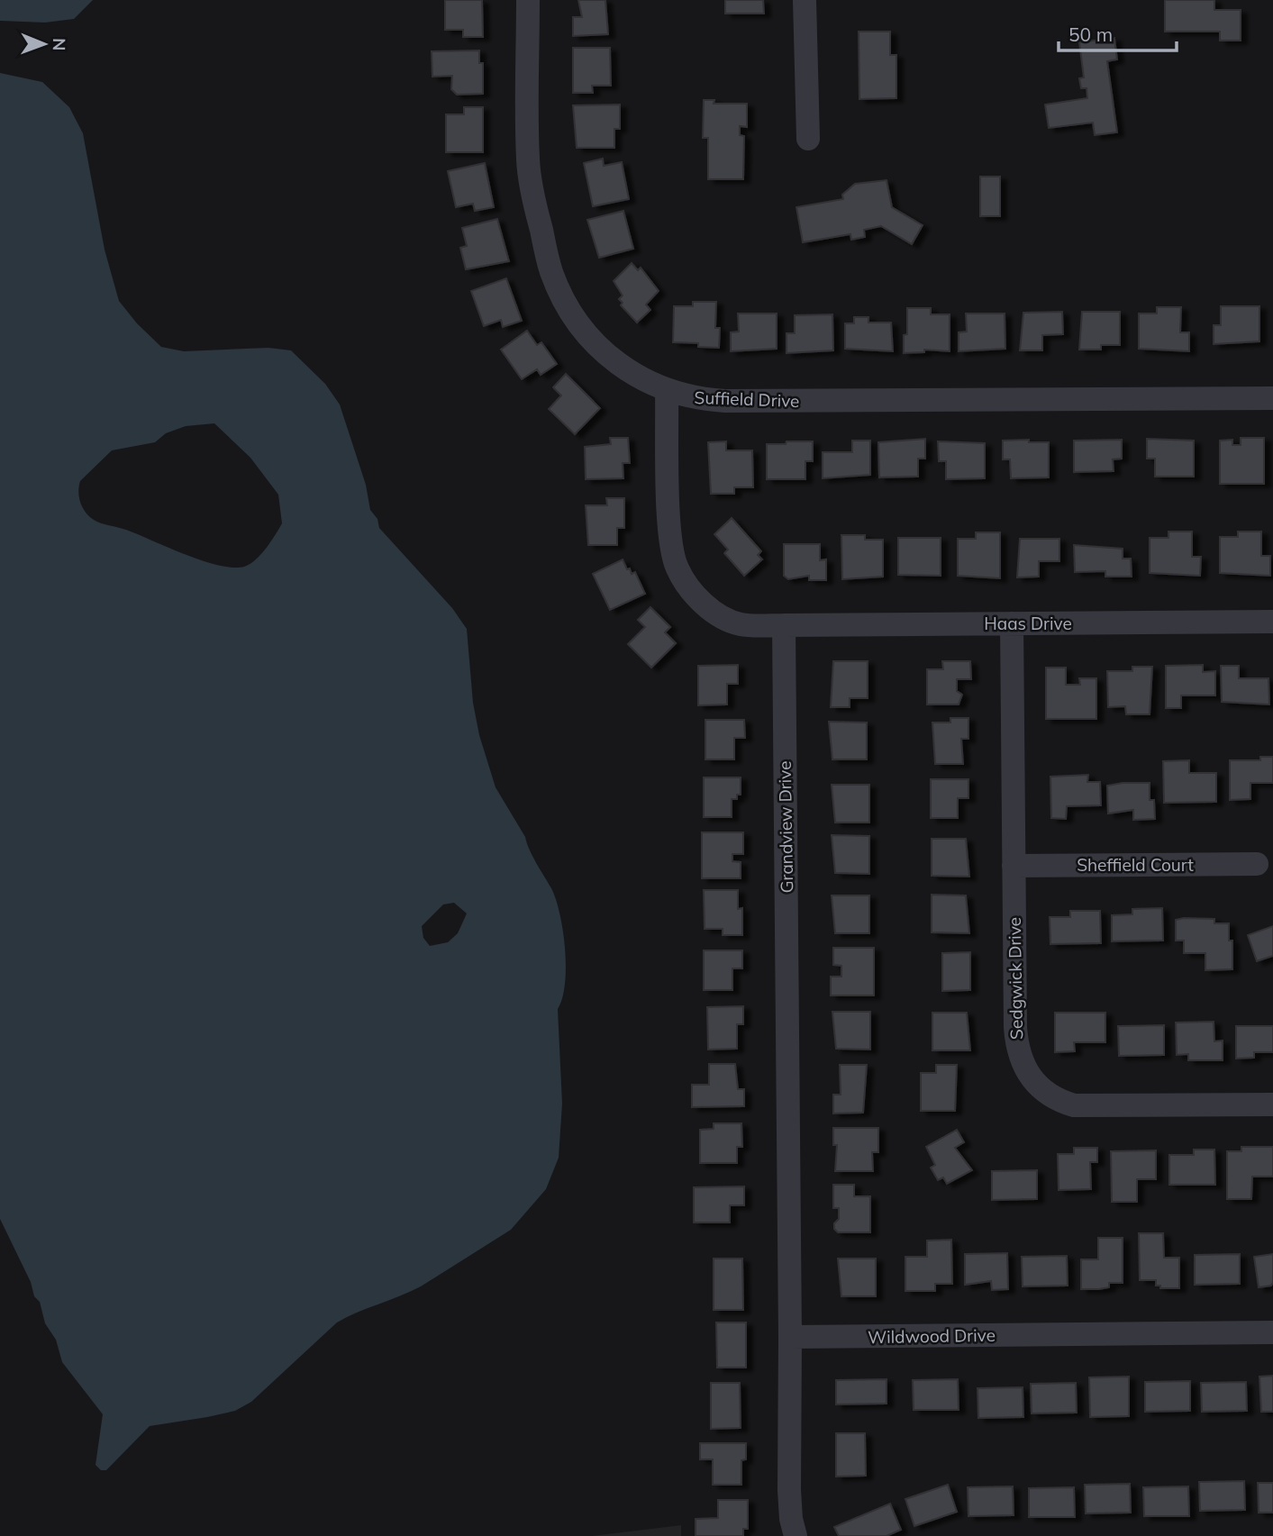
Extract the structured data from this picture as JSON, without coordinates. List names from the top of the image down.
{
  "streets": {
    "street": [
      "Suffield Drive",
      "Haas Drive",
      "Grandview Drive",
      "Sheffield Court",
      "Sedgwick Drive",
      "Wildwood Drive"
    ]
  },
  "crossings": [
    ["Haas Drive", "Grandview Drive"],
    ["Haas Drive", "Sedgwick Drive"],
    ["Grandview Drive", "Wildwood Drive"],
    ["Sheffield Court", "Sedgwick Drive"]
  ],
  "scale_bar": "50 m",
  "north": "right"
}
